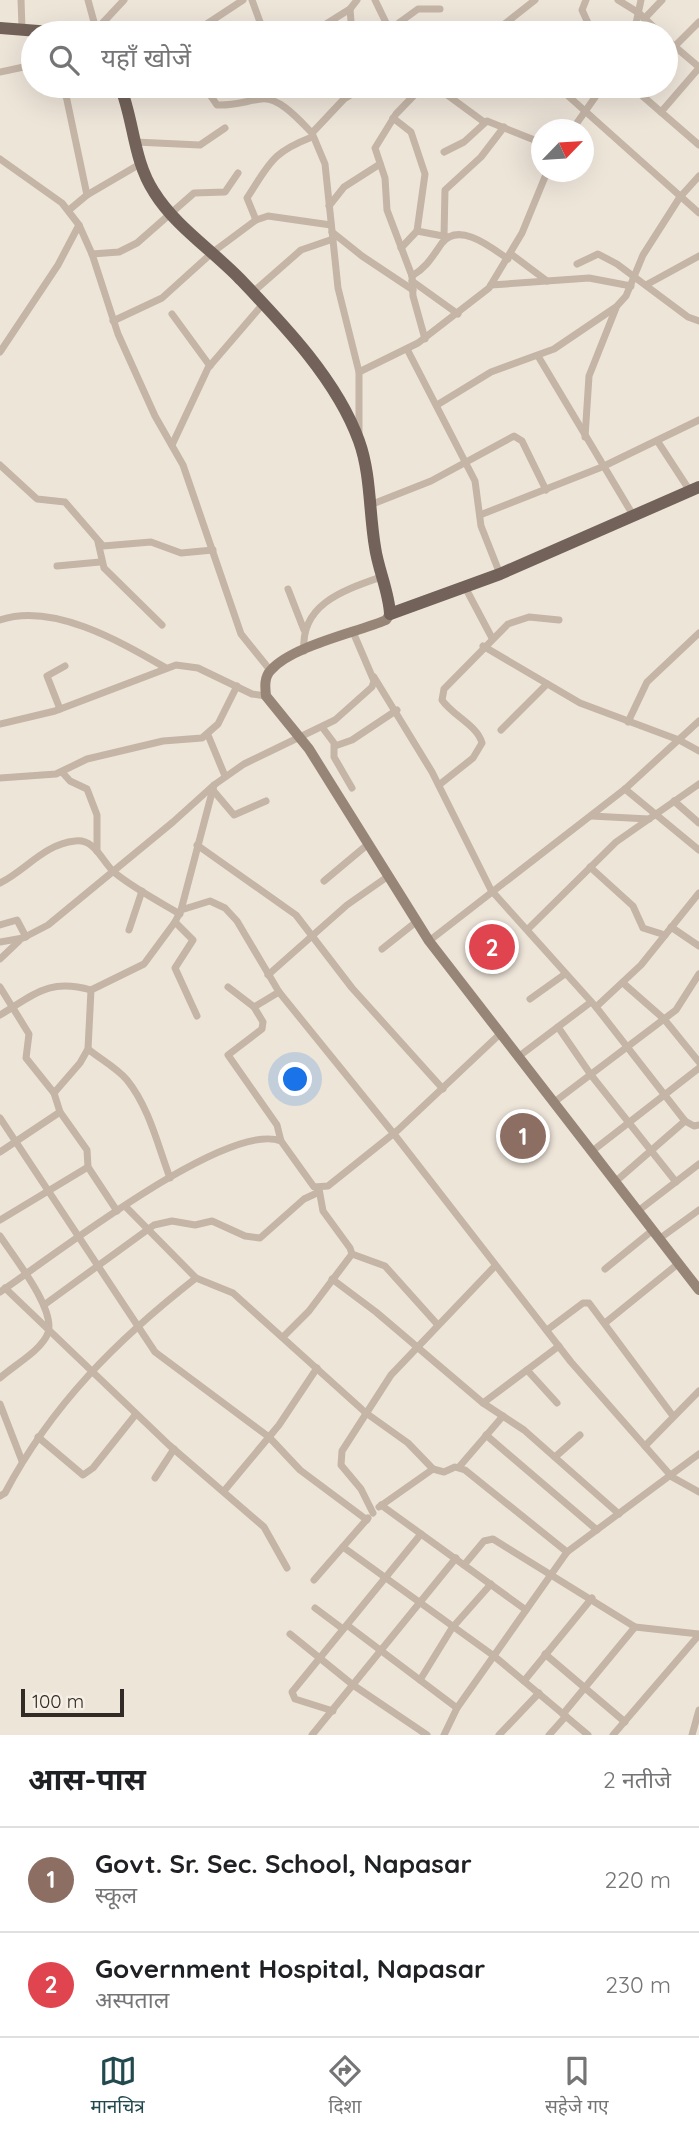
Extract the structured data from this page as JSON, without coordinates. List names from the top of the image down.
{
  "scale_bar": "100 m",
  "north": "top right",
  "page": {
    "search": "यहाँ खोजें",
    "pins": ["2", "1"],
    "scale": "100 m",
    "heading": ["आस-पास", "2 नतीजे"],
    "list": [
      {
        "mark": "1",
        "name": "Govt. Sr. Sec. School, Napasar",
        "note": "स्कूल",
        "value": "220 m"
      },
      {
        "mark": "2",
        "name": "Government Hospital, Napasar",
        "note": "अस्पताल",
        "value": "230 m"
      }
    ],
    "nav": ["मानचित्र", "दिशा", "सहेजे गए"]
  }
}
